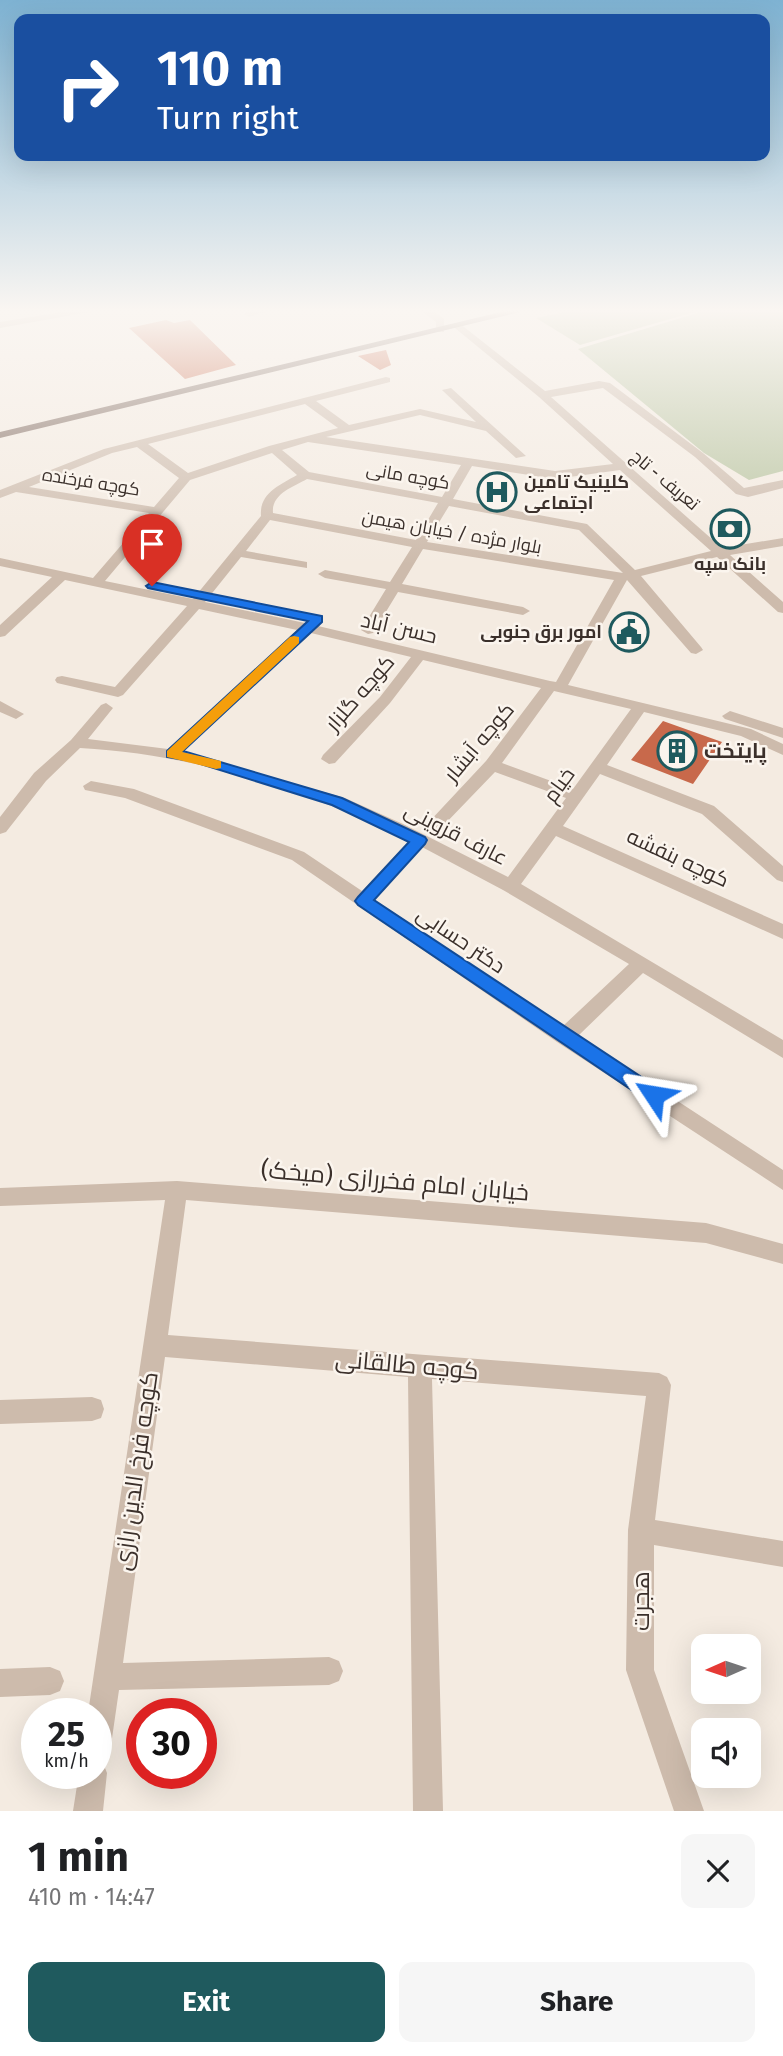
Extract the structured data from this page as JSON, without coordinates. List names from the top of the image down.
{
  "streets": {
    "street": [
      "کوچه مانی",
      "تعریف - تاج",
      "کوچه فرخنده",
      "بلوار مژده / خیابان هیمن",
      "حسن آباد",
      "کوچه گلزار",
      "کوچه آبشار",
      "خیام",
      "عارف قزوینی",
      "کوچه بنفشه",
      "دکتر حسابی",
      "خیابان امام فخررازی (میخک)",
      "کوچه طالقانی",
      "کوچه فرخ الدین رازی",
      "هجرت"
    ]
  },
  "crossings": [
    ["کوچه مانی", "بلوار مژده / خیابان هیمن"],
    ["کوچه مانی", "کوچه آبشار"],
    ["بلوار مژده / خیابان هیمن", "کوچه آبشار"],
    ["حسن آباد", "کوچه گلزار"],
    ["حسن آباد", "کوچه آبشار"],
    ["حسن آباد", "خیام"],
    ["خیام", "عارف قزوینی"],
    ["خیام", "کوچه بنفشه"],
    ["خیابان امام فخررازی (میخک)", "کوچه فرخ الدین رازی"],
    ["کوچه طالقانی", "کوچه فرخ الدین رازی"],
    ["کوچه طالقانی", "هجرت"]
  ],
  "places": {
    "hospital": ["کلینیک تامین اجتماعی"],
    "bank": ["بانک سپه"],
    "public building": ["امور برق جنوبی"],
    "building": ["پایتخت"]
  },
  "north": "left",
  "page": {
    "turn": ["110 m", "Turn right"],
    "speed": "25 km/h",
    "limit": "30",
    "heading": ["1 min", "410 m · 14:47"],
    "buttons": ["Exit", "Share"]
  }
}
